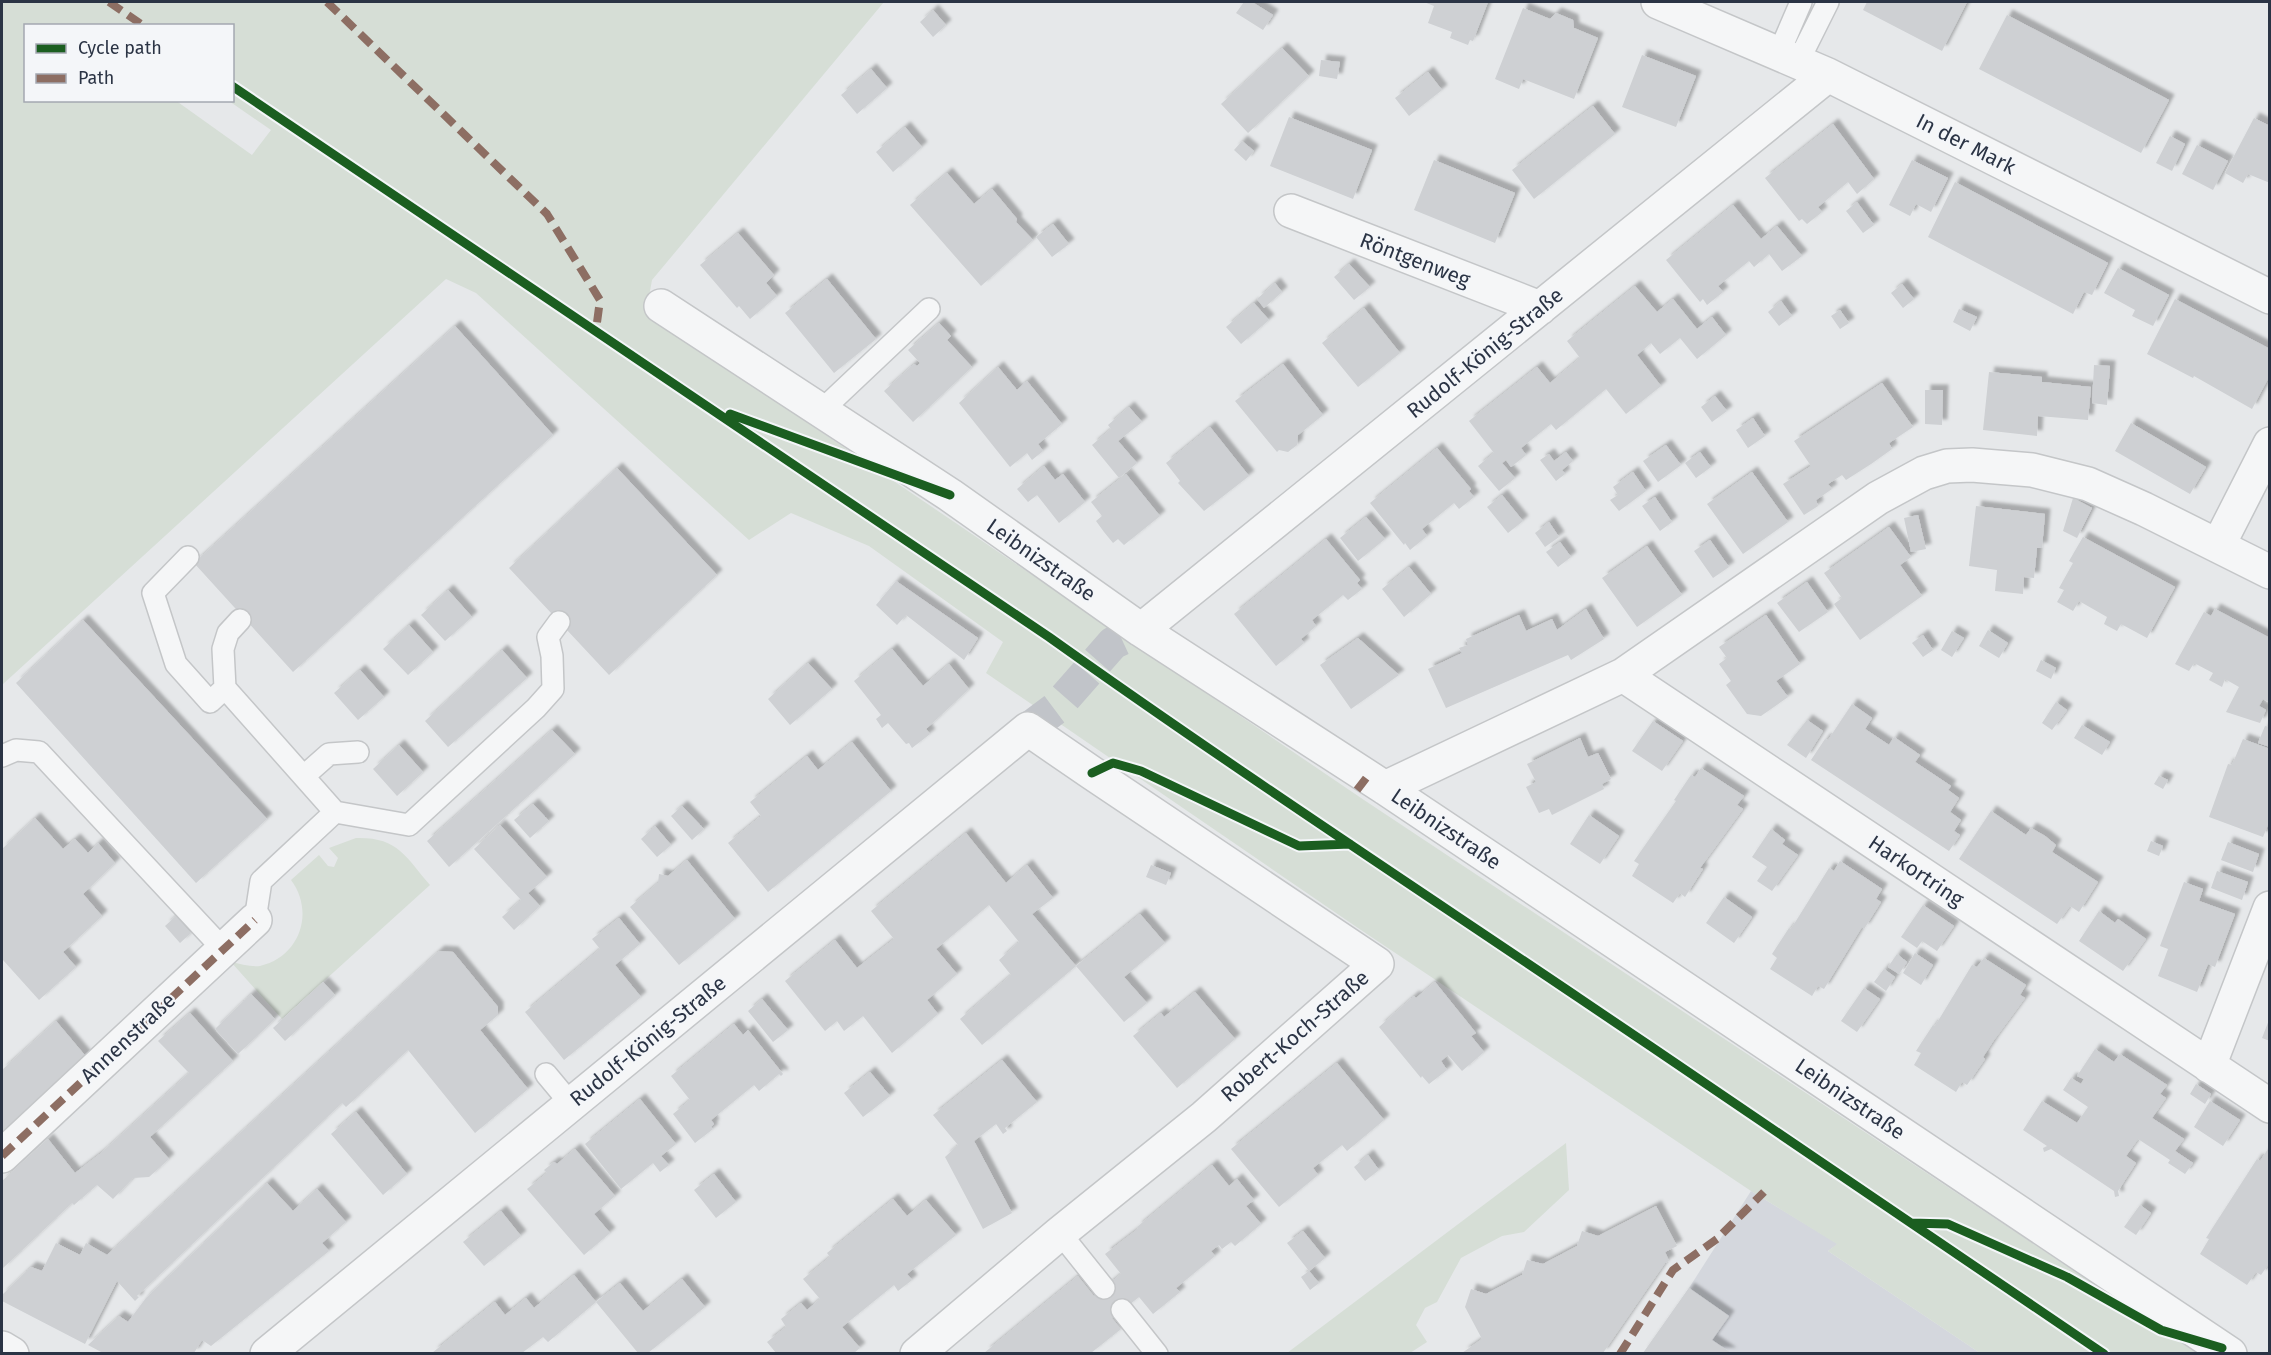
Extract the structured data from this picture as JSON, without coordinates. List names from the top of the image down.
{
  "streets": {
    "street": [
      "In der Mark",
      "Röntgenweg",
      "Rudolf-König-Straße",
      "Leibnizstraße",
      "Harkortring",
      "Robert-Koch-Straße",
      "Annenstraße"
    ]
  },
  "crossings": [
    ["In der Mark", "Rudolf-König-Straße"],
    ["Röntgenweg", "Rudolf-König-Straße"],
    ["Rudolf-König-Straße", "Leibnizstraße"],
    ["Rudolf-König-Straße", "Robert-Koch-Straße"]
  ],
  "legend": ["Cycle path", "Path"]
}
